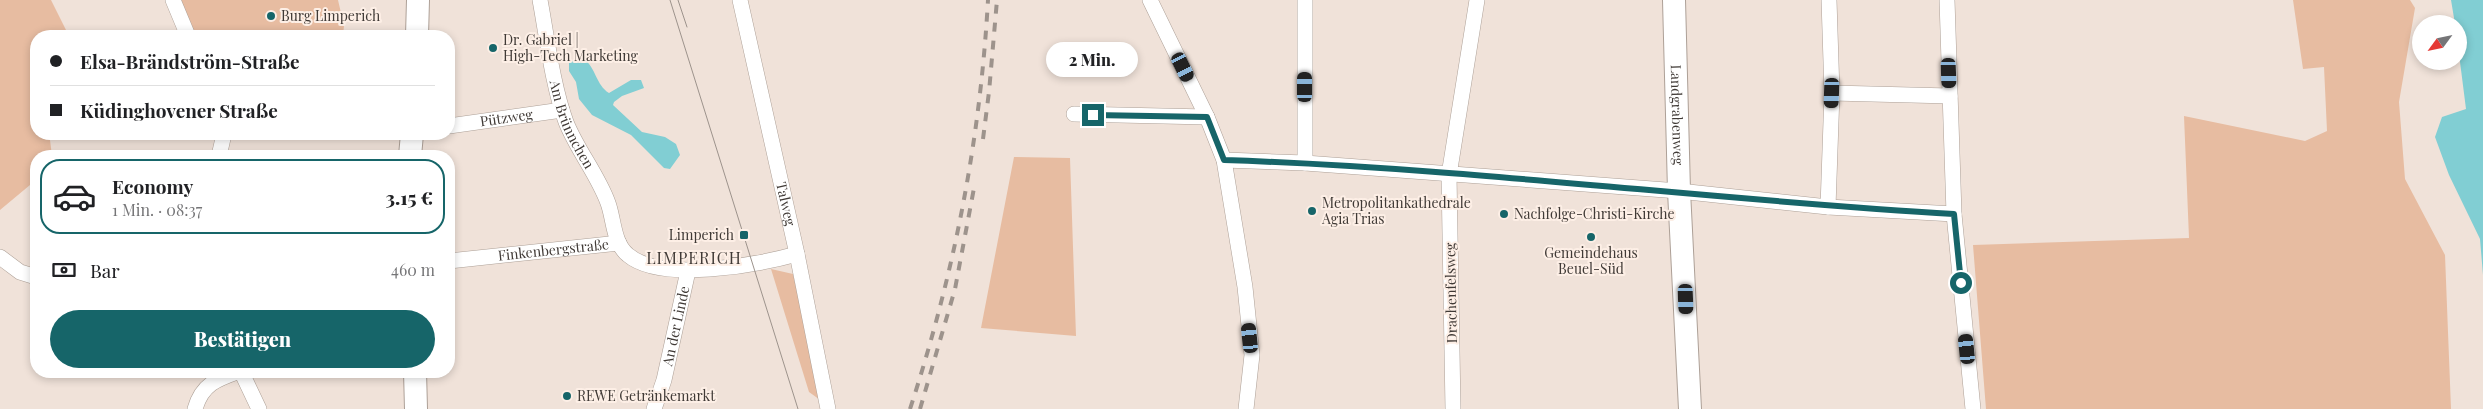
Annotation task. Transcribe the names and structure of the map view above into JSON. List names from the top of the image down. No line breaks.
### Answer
{"streets":{"street":["Landgrabenweg","Pützweg","Am Brünnchen","Talweg","Finkenbergstraße","Drachenfelsweg","An der Linde"]},"crossings":[["Pützweg","Am Brünnchen"],["Am Brünnchen","Finkenbergstraße"],["Talweg","Finkenbergstraße"],["Finkenbergstraße","An der Linde"]],"districts":["LIMPERICH"],"places":{"other":["Burg Limperich","Dr. Gabriel | High-Tech Marketing","Metropolitankathedrale Agia Trias","Nachfolge-Christi-Kirche","Gemeindehaus Beuel-Süd","REWE Getränkemarkt"],"transit":["Limperich"]},"north":"bottom left","page":{"banner":["Elsa-Brändström-Straße","Küdinghovener Straße"],"bubble":"2 Min.","list":[{"name":"Economy","note":"1 Min. · 08:37","value":"3.15 €"}],"pay":["Bar","460 m"],"buttons":"Bestätigen"}}
